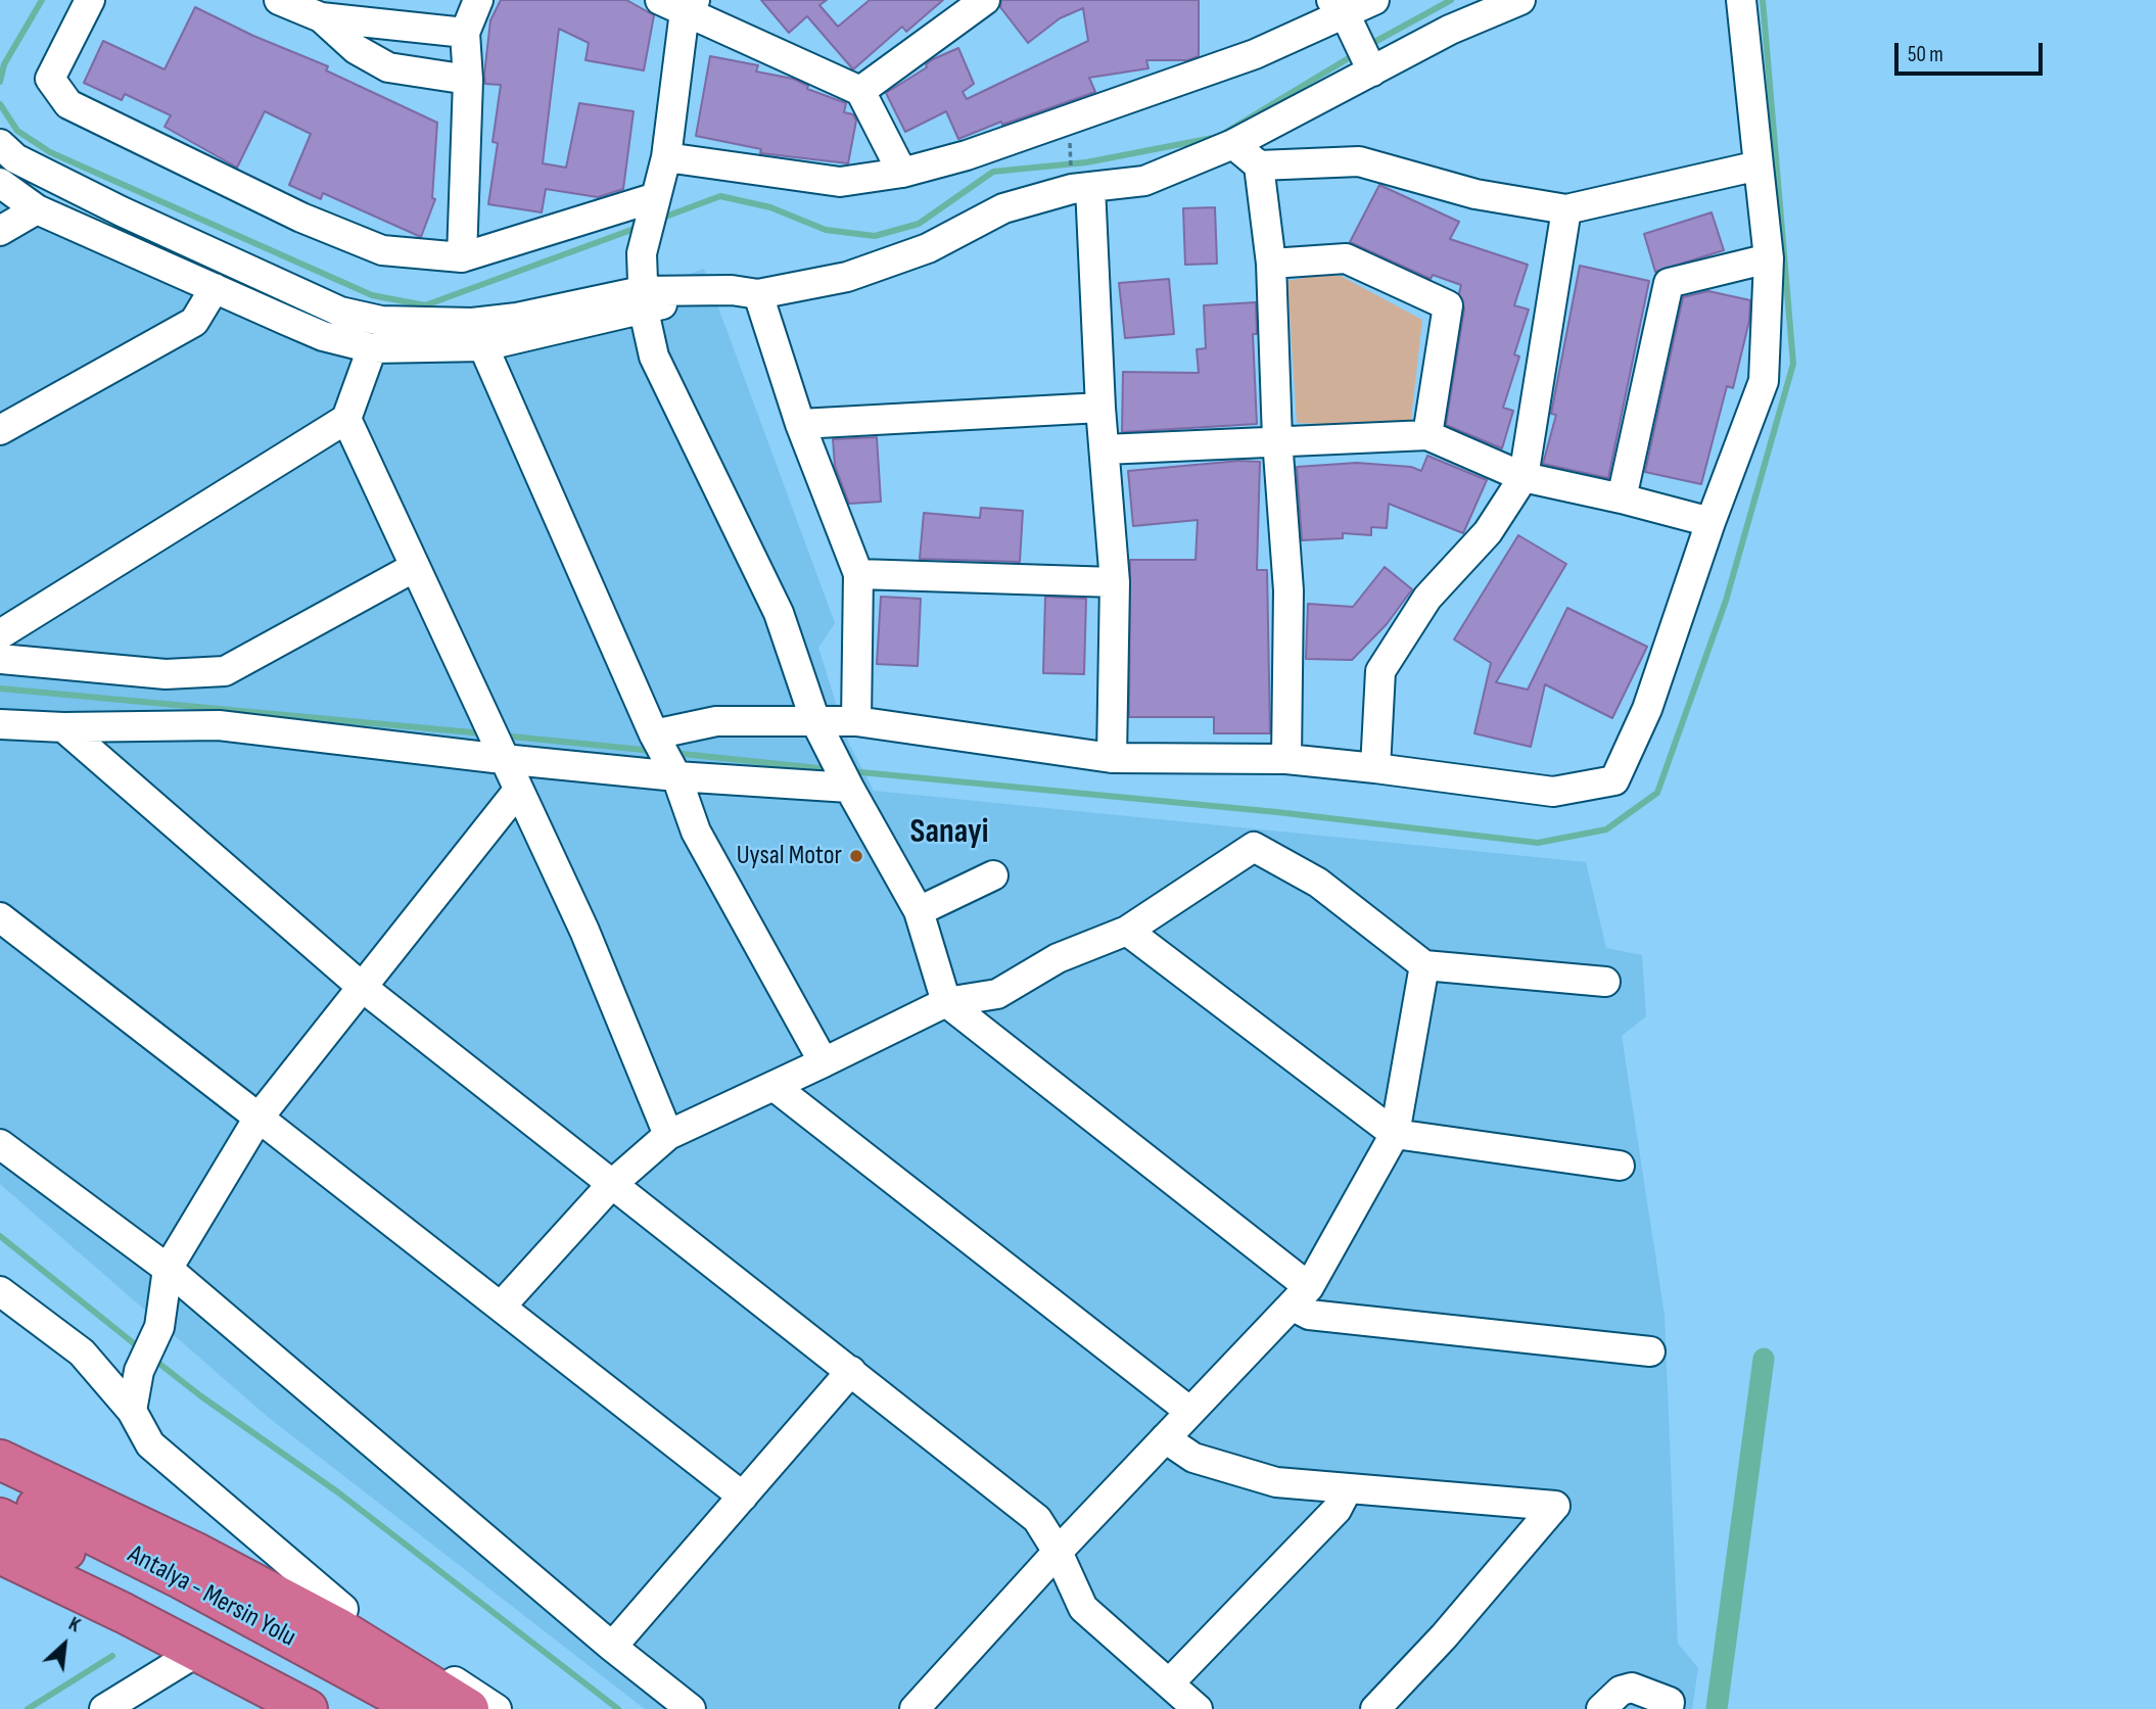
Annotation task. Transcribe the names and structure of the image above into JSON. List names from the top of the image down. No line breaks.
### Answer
{"streets":{"highway":["Antalya - Mersin Yolu"]},"districts":["Sanayi"],"places":["Uysal Motor"],"scale_bar":"50 m","north":"top right"}
